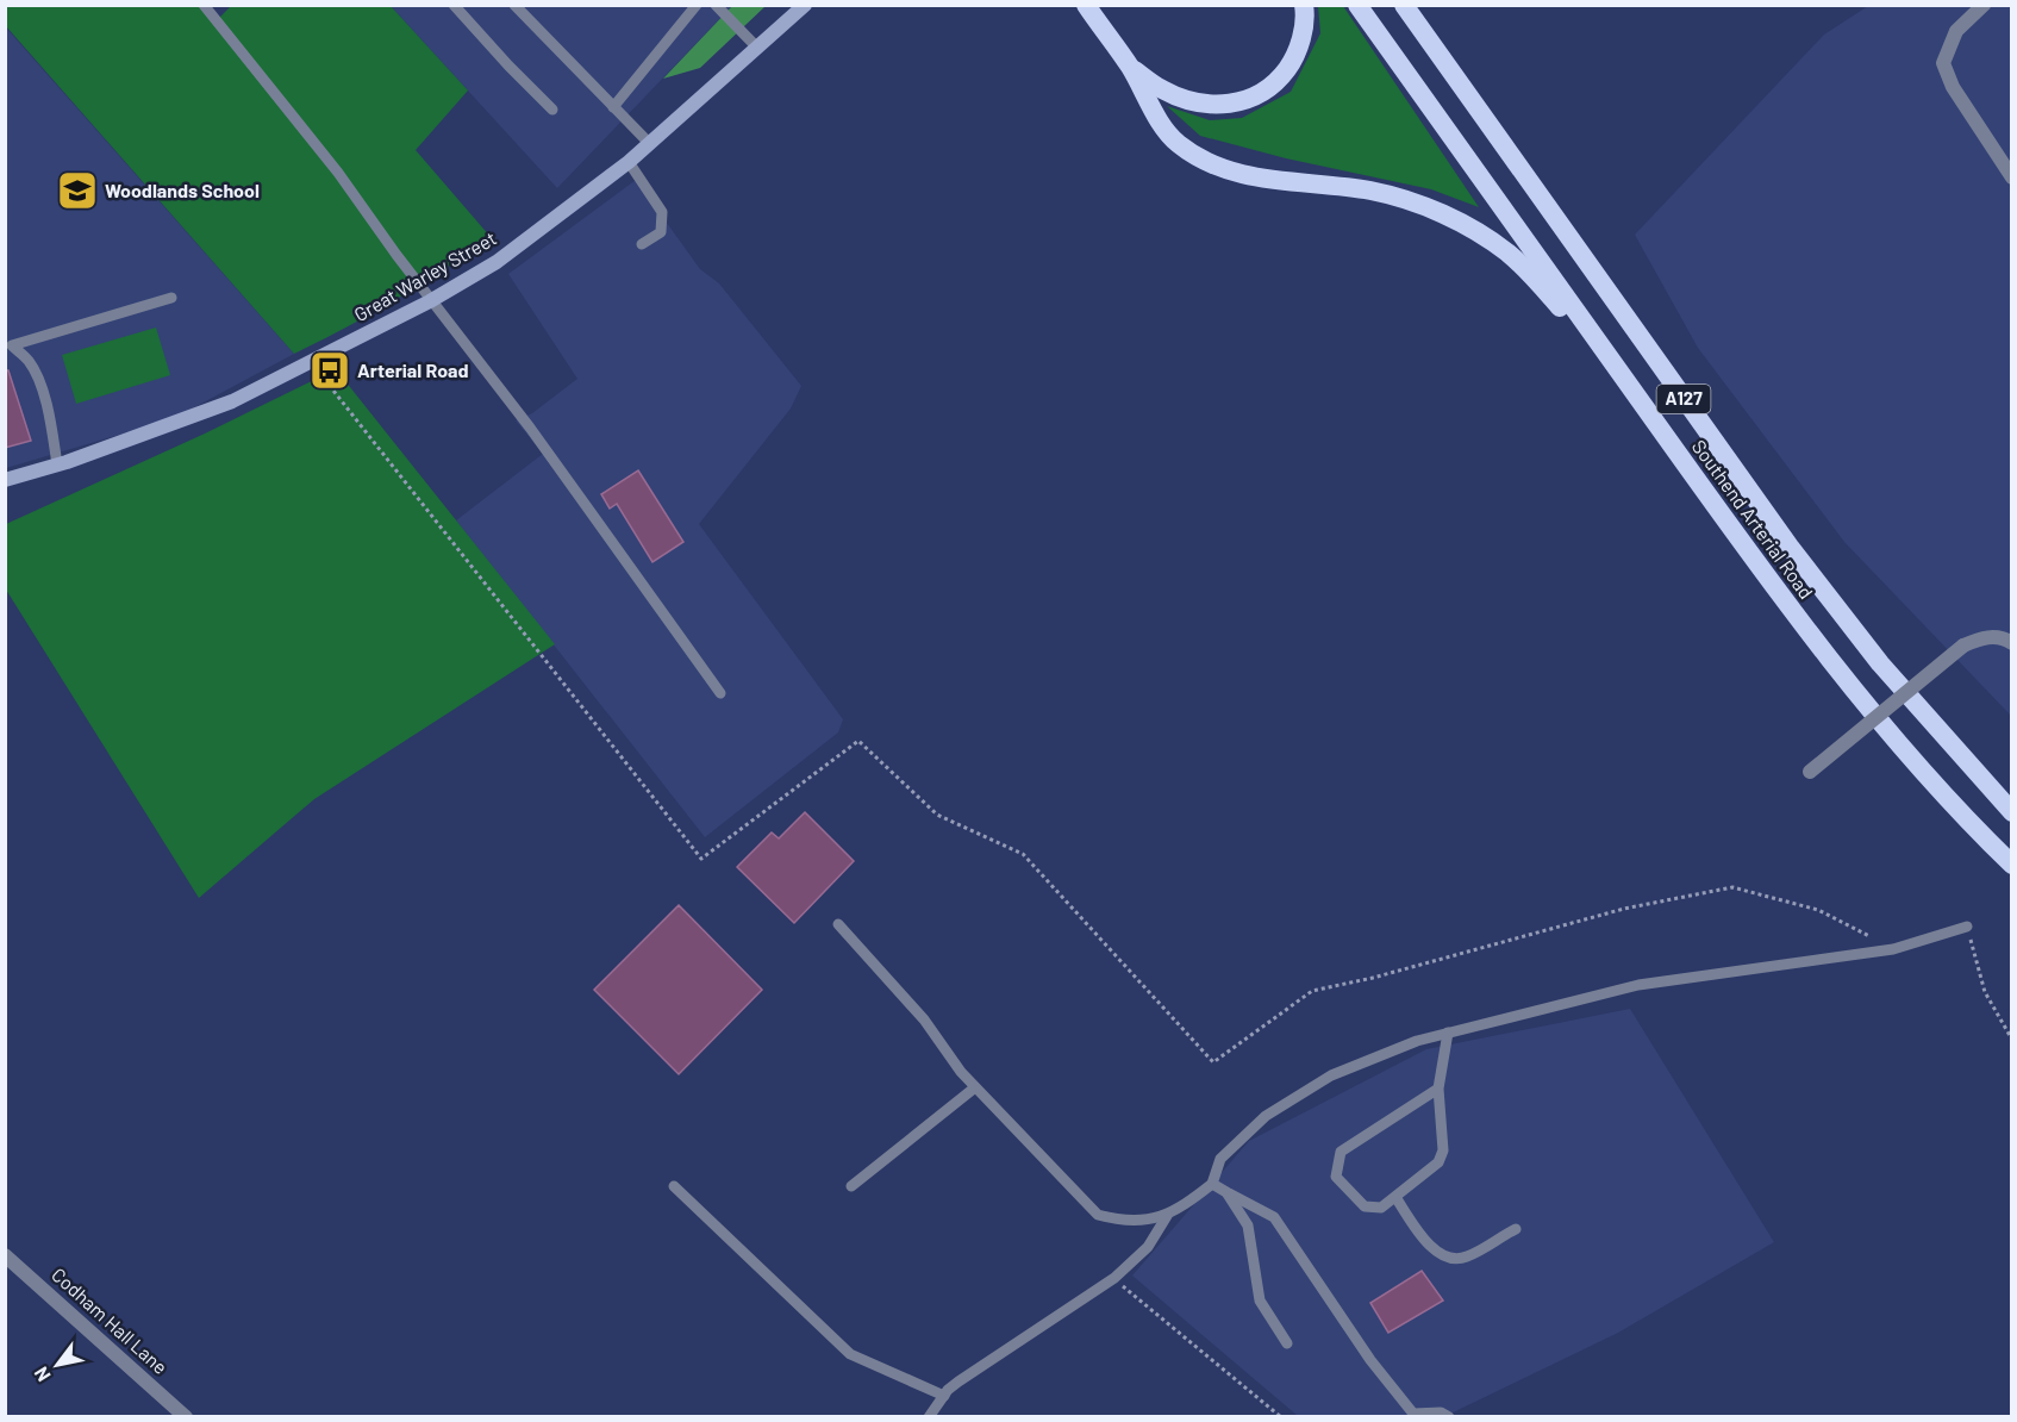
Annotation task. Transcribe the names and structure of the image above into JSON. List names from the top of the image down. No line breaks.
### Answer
{"streets":{"highway":["A127","Southend Arterial Road"],"main road":["Great Warley Street"],"street":["Codham Hall Lane"]},"places":{"school or university":["Woodlands School"],"bus stop":["Arterial Road"]},"north":"bottom left"}
